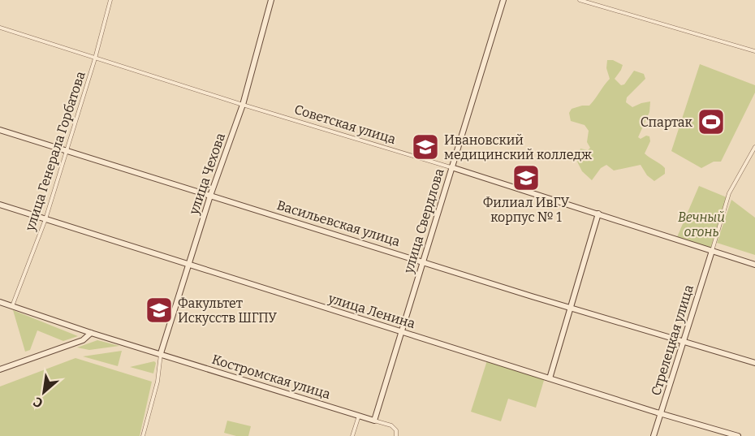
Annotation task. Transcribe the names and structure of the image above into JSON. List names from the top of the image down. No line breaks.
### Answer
{"streets":{"street":["Советская улица","улица Генерала Горбатова","улица Чехова","улица Свердлова","Васильевская улица","улица Ленина","Стрелецкая улица","Костромская улица"]},"crossings":[["Советская улица","улица Генерала Горбатова"],["Советская улица","улица Чехова"],["Советская улица","улица Свердлова"],["Советская улица","Стрелецкая улица"],["улица Генерала Горбатова","Васильевская улица"],["улица Генерала Горбатова","улица Ленина"],["улица Генерала Горбатова","Костромская улица"],["улица Чехова","Васильевская улица"],["улица Чехова","улица Ленина"],["улица Чехова","Костромская улица"],["улица Свердлова","Васильевская улица"],["улица Свердлова","улица Ленина"],["улица Свердлова","Костромская улица"],["Васильевская улица","Стрелецкая улица"],["улица Ленина","Стрелецкая улица"]],"parks":["Вечный огонь"],"places":{"sports":["Спартак"],"school or university":["Ивановский медицинский колледж","Филиал ИвГУ корпус № 1","Факультет Искусств ШГПУ"]},"north":"bottom left"}
